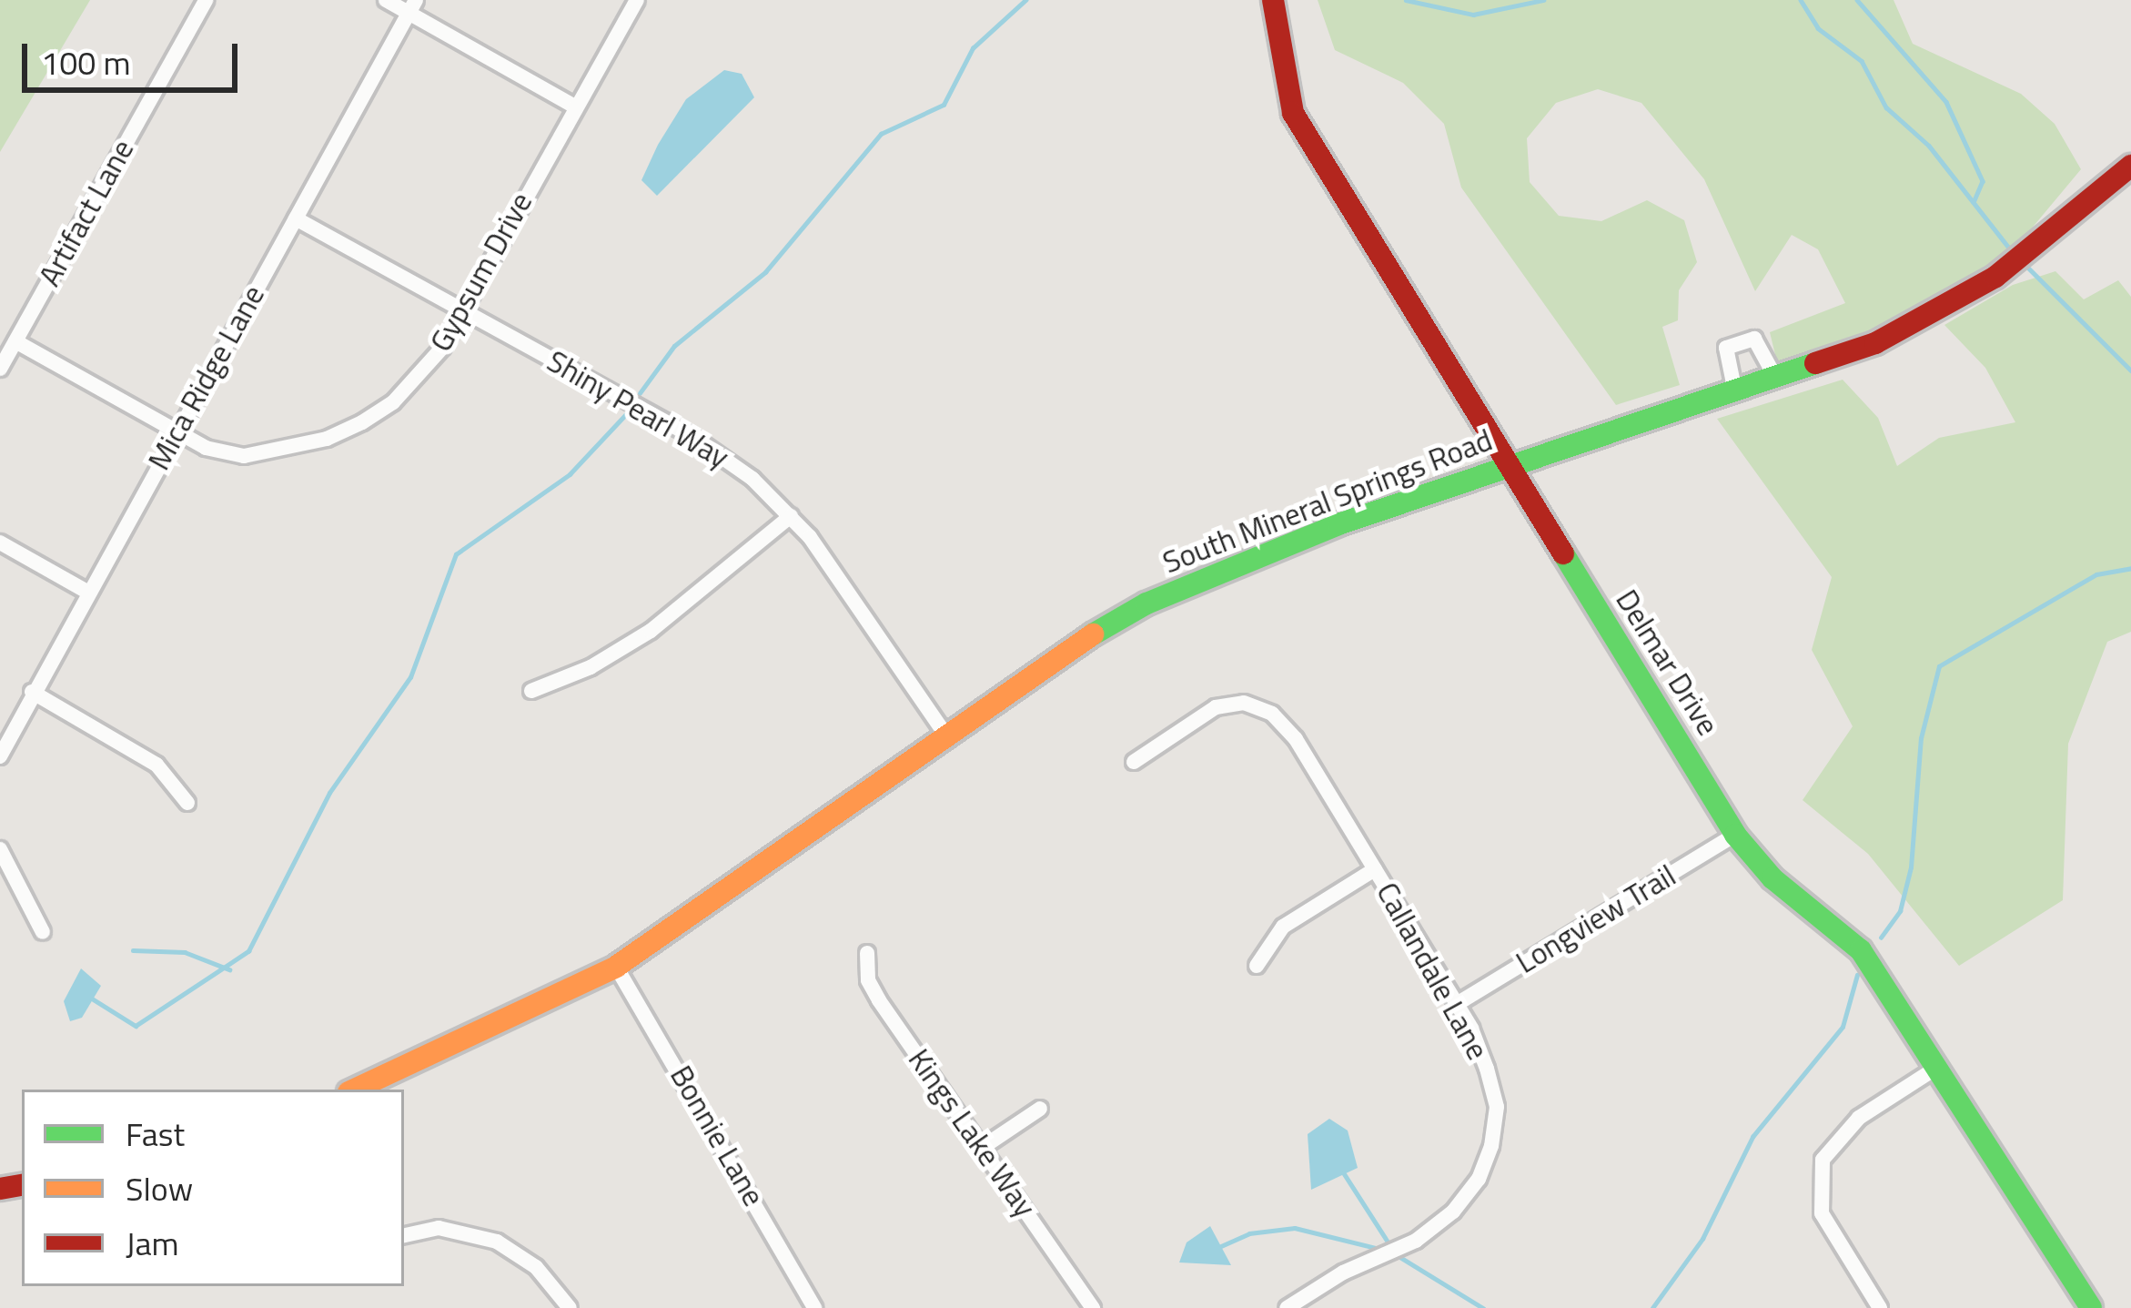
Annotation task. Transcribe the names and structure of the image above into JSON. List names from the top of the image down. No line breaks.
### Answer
{"streets":{"street":["Artifact Lane","Gypsum Drive","Mica Ridge Lane","Shiny Pearl Way","South Mineral Springs Road","Delmar Drive","Longview Trail","Callandale Lane","Kings Lake Way","Bonnie Lane"]},"crossings":[["Artifact Lane","Gypsum Drive"],["Gypsum Drive","Mica Ridge Lane"],["Gypsum Drive","Shiny Pearl Way"],["Mica Ridge Lane","Shiny Pearl Way"],["Shiny Pearl Way","South Mineral Springs Road"],["South Mineral Springs Road","Delmar Drive"],["South Mineral Springs Road","Bonnie Lane"],["Delmar Drive","Longview Trail"],["Longview Trail","Callandale Lane"]],"legend":["Fast","Slow","Jam"],"scale_bar":"100 m"}
